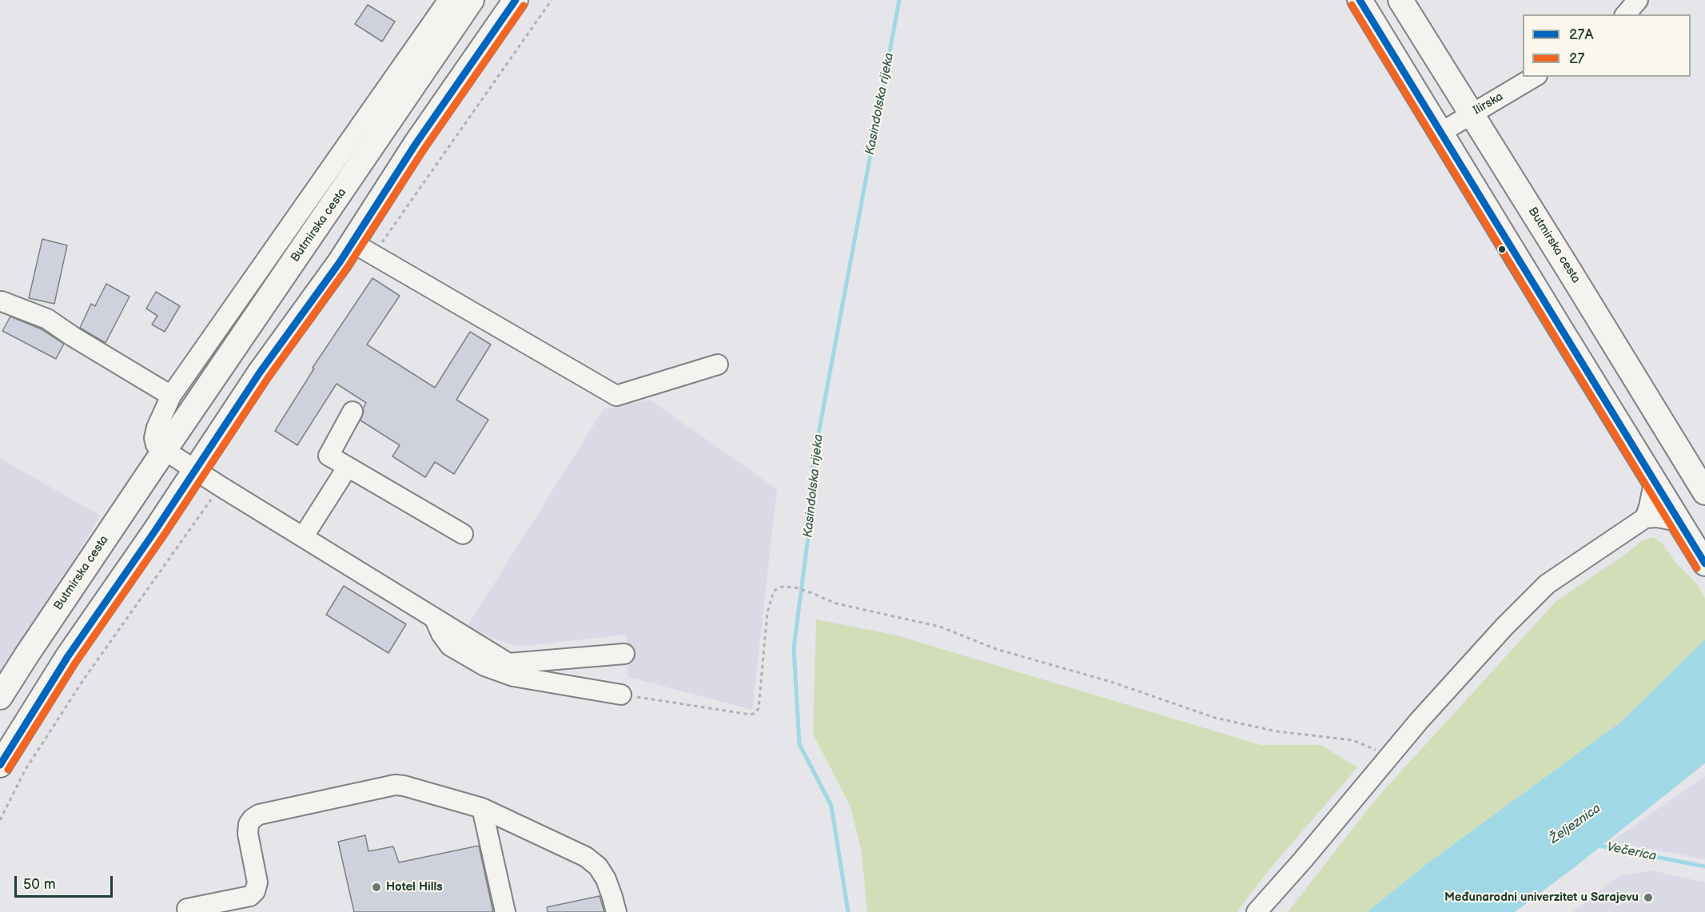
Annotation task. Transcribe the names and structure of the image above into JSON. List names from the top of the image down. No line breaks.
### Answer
{"streets":{"main road":["Butmirska cesta"],"street":["Ilirska"]},"crossings":[["Ilirska","Butmirska cesta"]],"water":["Kasindolska rijeka","Željeznica","Večerica"],"places":["Hotel Hills","Međunarodni univerzitet u Sarajevu"],"lines":["transit line 27A","transit line 27"],"legend":["27A","27"],"scale_bar":"50 m"}
